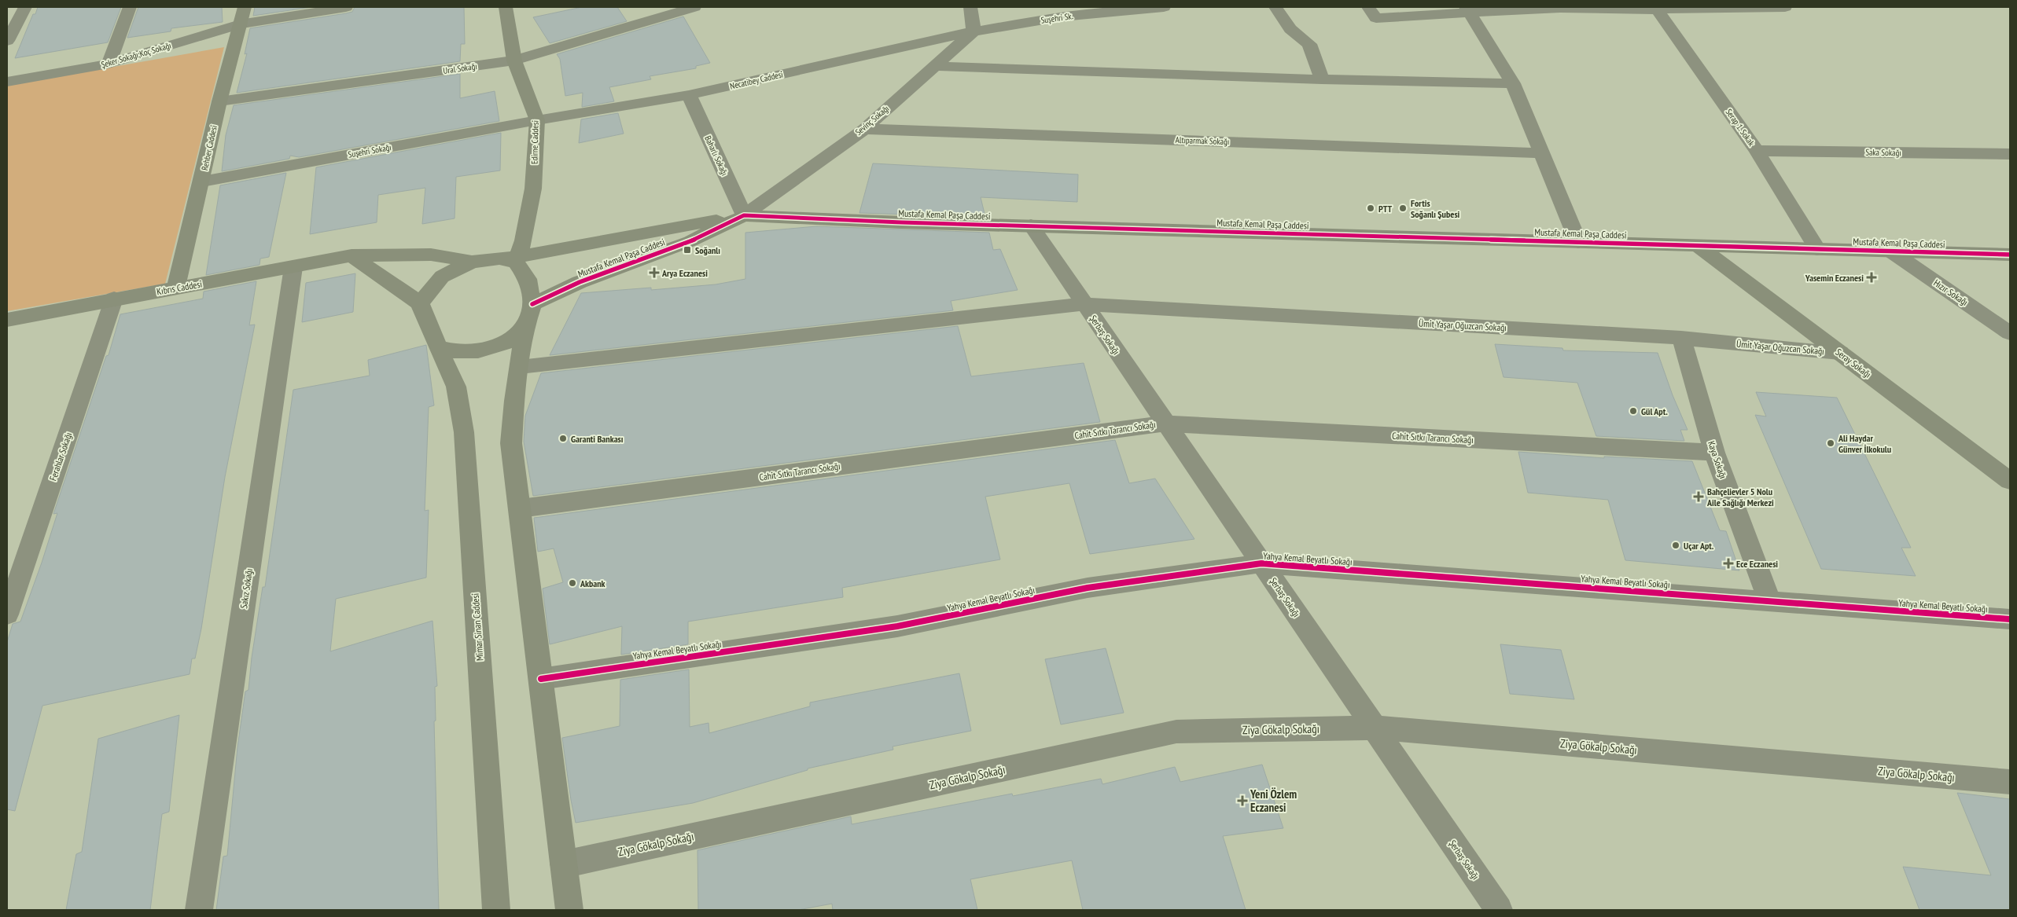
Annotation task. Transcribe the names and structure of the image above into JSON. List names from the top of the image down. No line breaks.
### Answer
{"streets":{"main road":["Edirne Caddesi","Rehber Caddesi","Mustafa Kemal Paşa Caddesi","Kıbrıs Caddesi","Seray Sokağı","Mimar Sinan Caddesi"],"street":["Suşehri Sk.","Şeker Sokağı;Koç Sokağı","Ural Sokağı","Necatibey Caddesi","Sevinç Sokağı","Serap 1. Sokak","Altıparmak Sokağı","Suşehri Sokağı","Saka Sokağı","Baharlı Sokağı","Hızır Sokağı","Ümit Yaşar Oğuzcan Sokağı","Şerbaş Sokağı","Cahit Sıtkı Tarancı Sokağı","Ferahlar Sokağı","Kaya Sokağı","Yahya Kemal Beyatlı Sokağı","Sakız Sokağı","Ziya Gökalp Sokağı"]},"crossings":[["Suşehri Sk.","Necatibey Caddesi"],["Suşehri Sk.","Sevinç Sokağı"],["Şeker Sokağı;Koç Sokağı","Rehber Caddesi"],["Ural Sokağı","Edirne Caddesi"],["Ural Sokağı","Rehber Caddesi"],["Necatibey Caddesi","Sevinç Sokağı"],["Necatibey Caddesi","Edirne Caddesi"],["Necatibey Caddesi","Suşehri Sokağı"],["Necatibey Caddesi","Baharlı Sokağı"],["Sevinç Sokağı","Altıparmak Sokağı"],["Sevinç Sokağı","Baharlı Sokağı"],["Sevinç Sokağı","Mustafa Kemal Paşa Caddesi"],["Serap 1. Sokak","Saka Sokağı"],["Serap 1. Sokak","Mustafa Kemal Paşa Caddesi"],["Edirne Caddesi","Suşehri Sokağı"],["Rehber Caddesi","Suşehri Sokağı"],["Rehber Caddesi","Kıbrıs Caddesi"],["Baharlı Sokağı","Mustafa Kemal Paşa Caddesi"],["Mustafa Kemal Paşa Caddesi","Kıbrıs Caddesi"],["Mustafa Kemal Paşa Caddesi","Hızır Sokağı"],["Mustafa Kemal Paşa Caddesi","Şerbaş Sokağı"],["Mustafa Kemal Paşa Caddesi","Seray Sokağı"],["Mustafa Kemal Paşa Caddesi","Mimar Sinan Caddesi"],["Kıbrıs Caddesi","Ferahlar Sokağı"],["Kıbrıs Caddesi","Sakız Sokağı"],["Kıbrıs Caddesi","Mimar Sinan Caddesi"],["Ümit Yaşar Oğuzcan Sokağı","Şerbaş Sokağı"],["Ümit Yaşar Oğuzcan Sokağı","Seray Sokağı"],["Ümit Yaşar Oğuzcan Sokağı","Kaya Sokağı"],["Şerbaş Sokağı","Cahit Sıtkı Tarancı Sokağı"],["Şerbaş Sokağı","Yahya Kemal Beyatlı Sokağı"],["Şerbaş Sokağı","Ziya Gökalp Sokağı"],["Cahit Sıtkı Tarancı Sokağı","Kaya Sokağı"],["Kaya Sokağı","Yahya Kemal Beyatlı Sokağı"]],"places":{"other":["PTT","Fortis Soğanlı Şubesi","Gül Apt.","Garanti Bankası","Ali Haydar Günver İlkokulu","Uçar Apt.","Akbank"],"transit":["Soğanlı"],"health":["Arya Eczanesi","Yasemin Eczanesi","Bahçelievler 5 Nolu Aile Sağlığı Merkezi","Ece Eczanesi","Yeni Özlem Eczanesi"]}}
